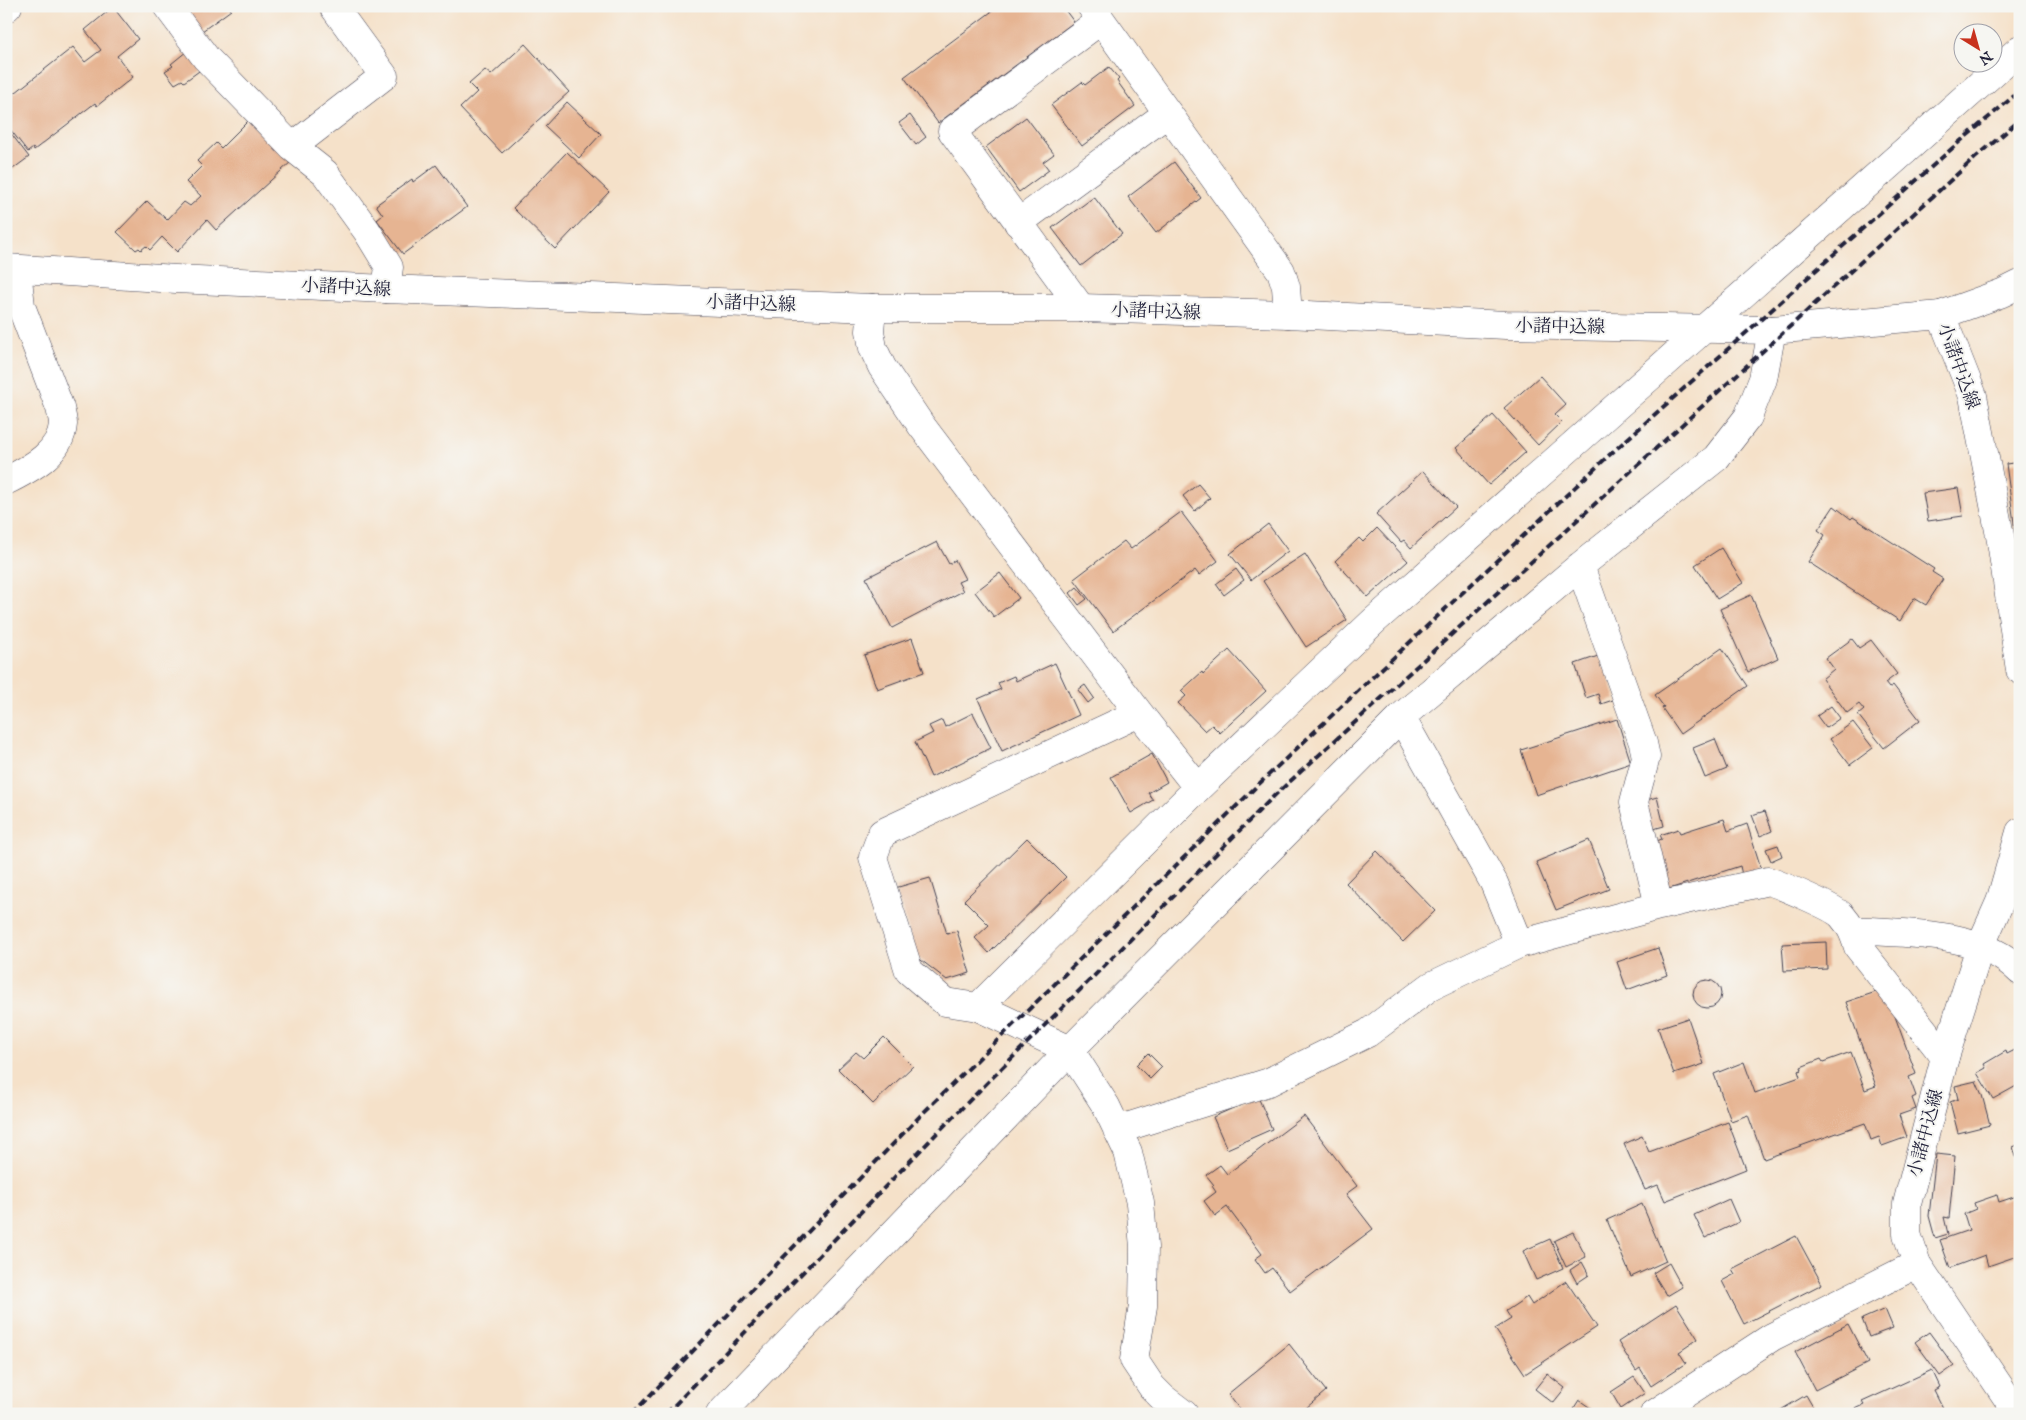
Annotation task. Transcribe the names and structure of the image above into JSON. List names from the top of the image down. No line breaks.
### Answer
{"streets":{"street":["小諸中込線"]},"north":"bottom right"}
